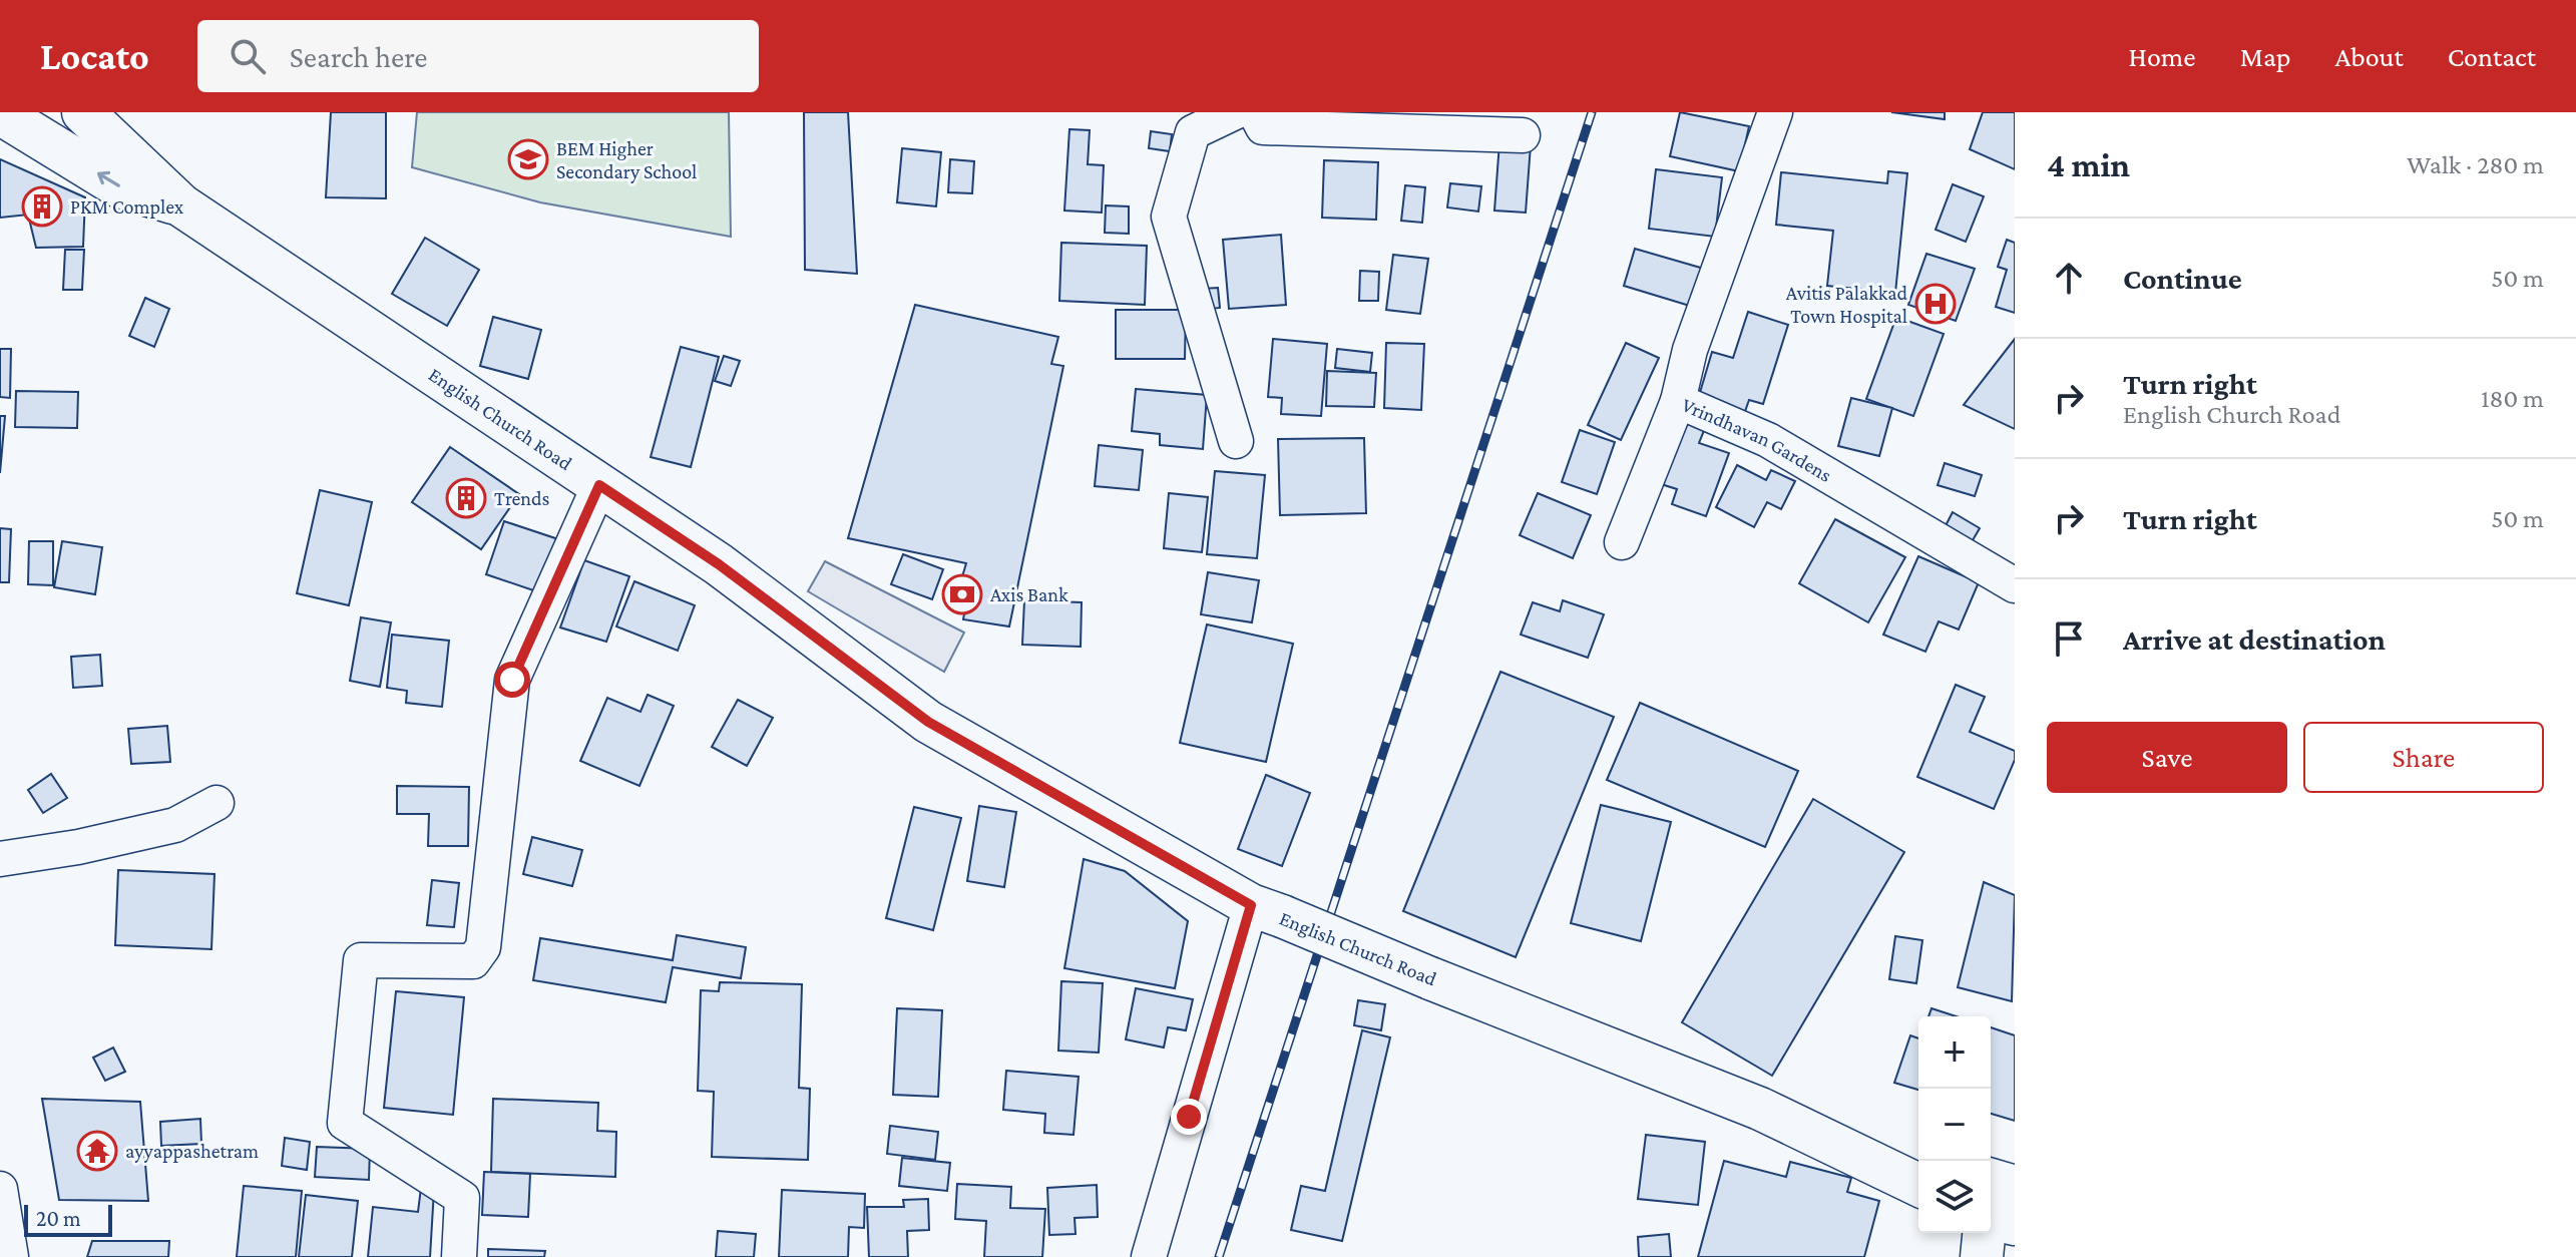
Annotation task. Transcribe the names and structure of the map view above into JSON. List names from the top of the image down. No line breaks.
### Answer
{"streets":{"main road":["English Church Road"],"street":["Vrindhavan Gardens"]},"places":{"school or university":["BEM Higher Secondary School"],"building":["PKM Complex","Trends"],"hospital":["Avitis Palakkad Town Hospital"],"bank":["Axis Bank"],"temple":["ayyappashetram"]},"scale_bar":"20 m","page":{"header":"Locato","search":"Search here","nav":["Home","Map","About","Contact"],"heading":["4 min","Walk · 280 m"],"list":[["Continue","50 m"],["Turn right","English Church Road","180 m"],["Turn right","50 m"],"Arrive at destination"],"buttons":["Save","Share"],"map_buttons":["+","−"],"scale":"20 m"}}
